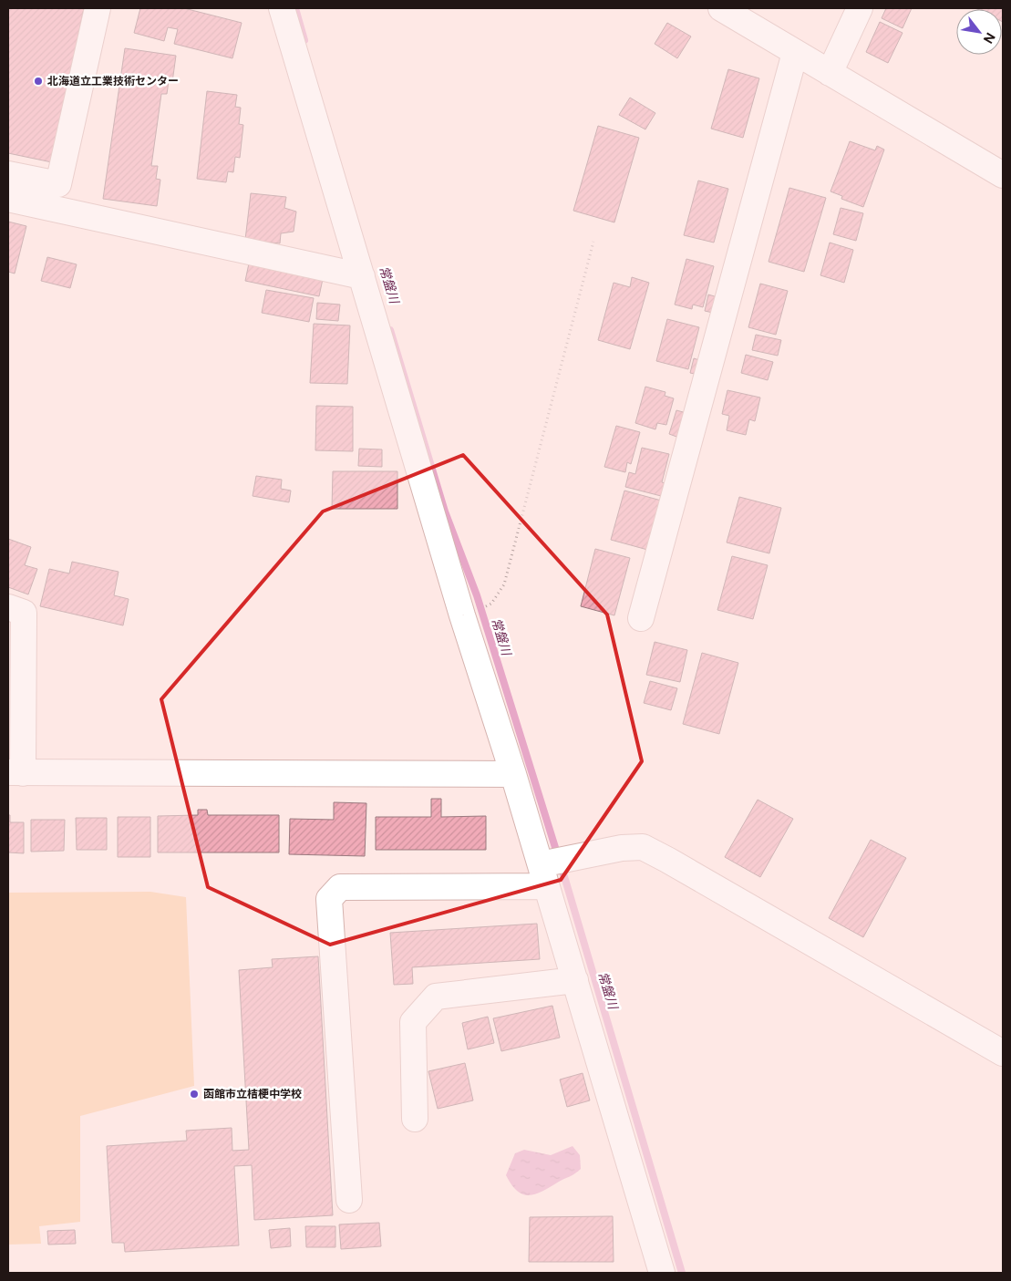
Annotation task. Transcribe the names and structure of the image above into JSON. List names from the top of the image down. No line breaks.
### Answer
{"water":["常盤川"],"places":["北海道立工業技術センター","函館市立桔梗中学校"],"north":"bottom right"}
